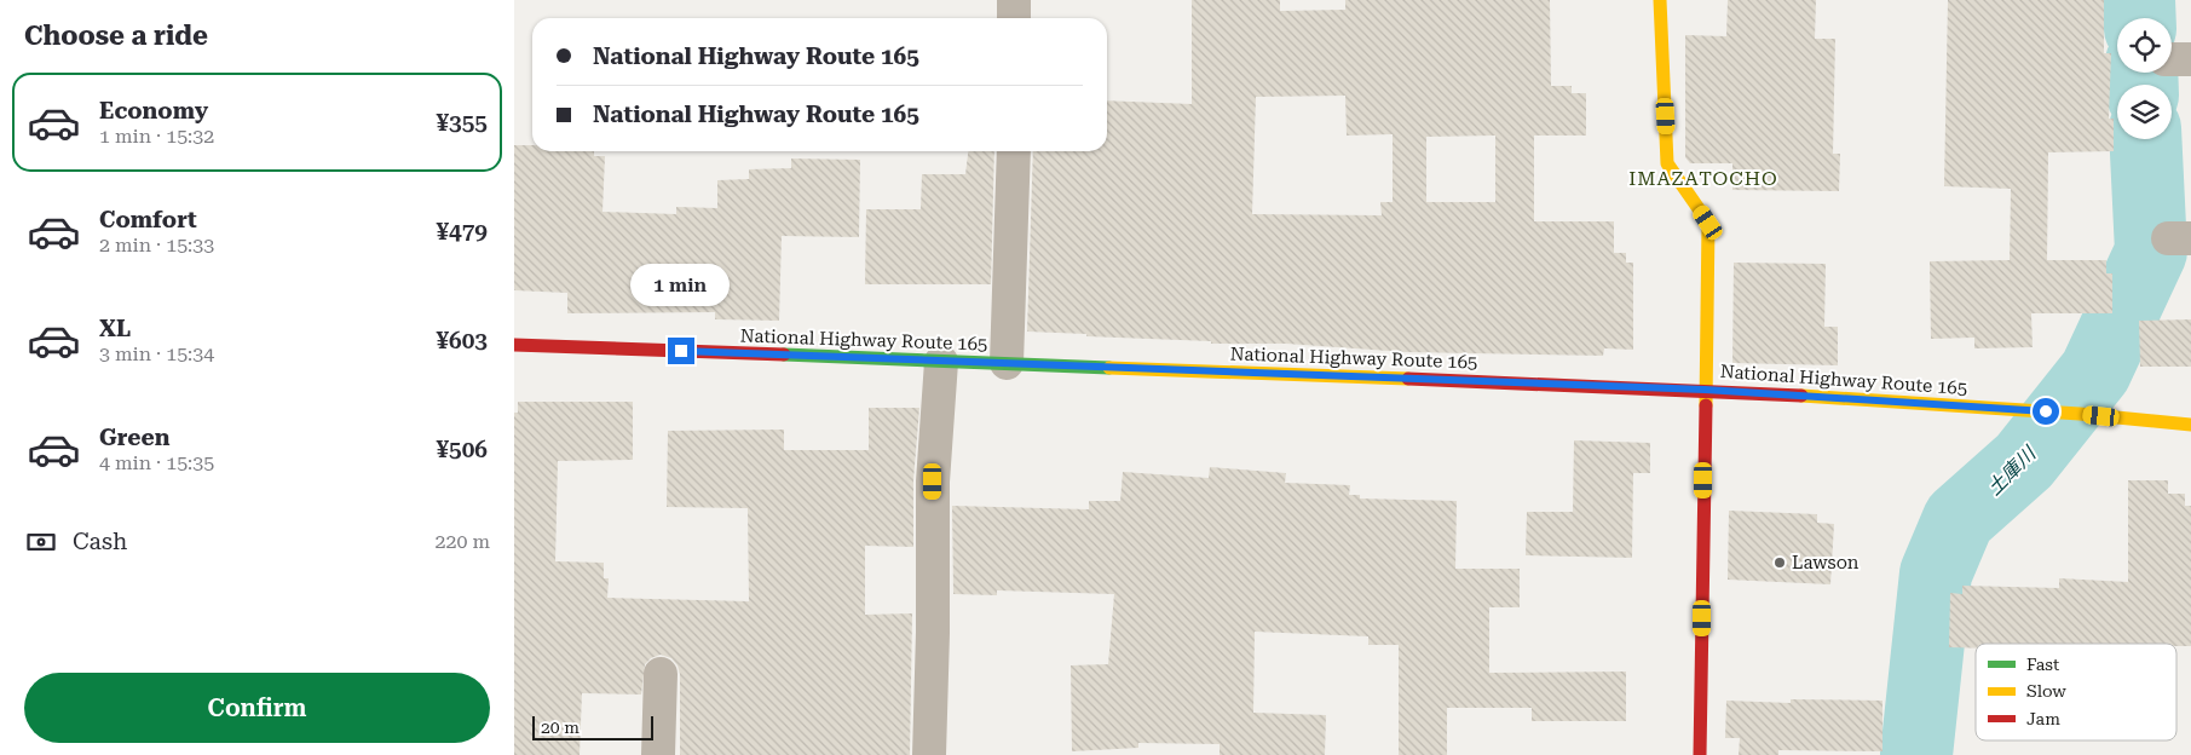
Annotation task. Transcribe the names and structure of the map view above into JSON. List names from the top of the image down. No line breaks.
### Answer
{"streets":{"main road":["National Highway Route 165"]},"districts":["IMAZATOCHO"],"water":["土庫川"],"places":["Lawson"],"legend":["Fast","Slow","Jam"],"scale_bar":"20 m","page":{"heading":"Choose a ride","banner":["National Highway Route 165","National Highway Route 165"],"list":[{"name":"Economy","note":"1 min · 15:32","value":"¥355"},{"name":"Comfort","note":"2 min · 15:33","value":"¥479"},{"name":"XL","note":"3 min · 15:34","value":"¥603"},{"name":"Green","note":"4 min · 15:35","value":"¥506"}],"bubble":"1 min","pay":["Cash","220 m"],"buttons":"Confirm","scale":"20 m"}}
